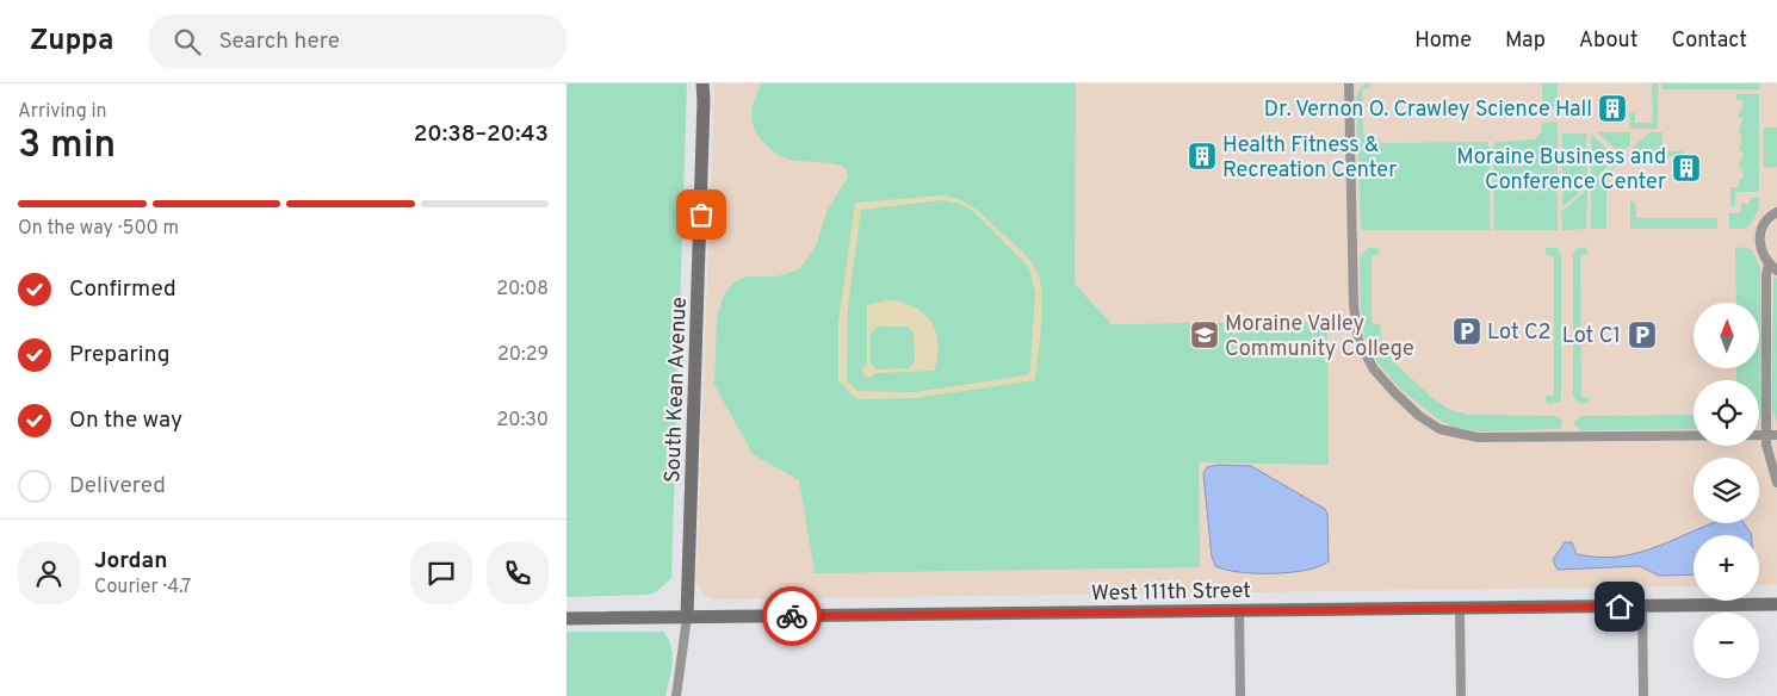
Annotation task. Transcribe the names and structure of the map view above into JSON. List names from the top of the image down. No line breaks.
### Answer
{"streets":{"main road":["South Kean Avenue","West 111th Street"]},"crossings":[["South Kean Avenue","West 111th Street"]],"places":{"building":["Dr. Vernon O. Crawley Science Hall","Health Fitness & Recreation Center","Moraine Business and Conference Center"],"parking":["Lot C2","Lot C1"],"school or university":["Moraine Valley Community College"]},"north":"top","page":{"header":"Zuppa","search":"Search here","nav":["Home","Map","About","Contact"],"heading":["3 min","Arriving in","20:38–20:43"],"panel":["Jordan","Courier · 4.7"],"bar":"On the way · 500 m","list":[["Confirmed","20:08"],["Preparing","20:29"],["On the way","20:30"],"Delivered"],"map_buttons":["+","−"]}}
